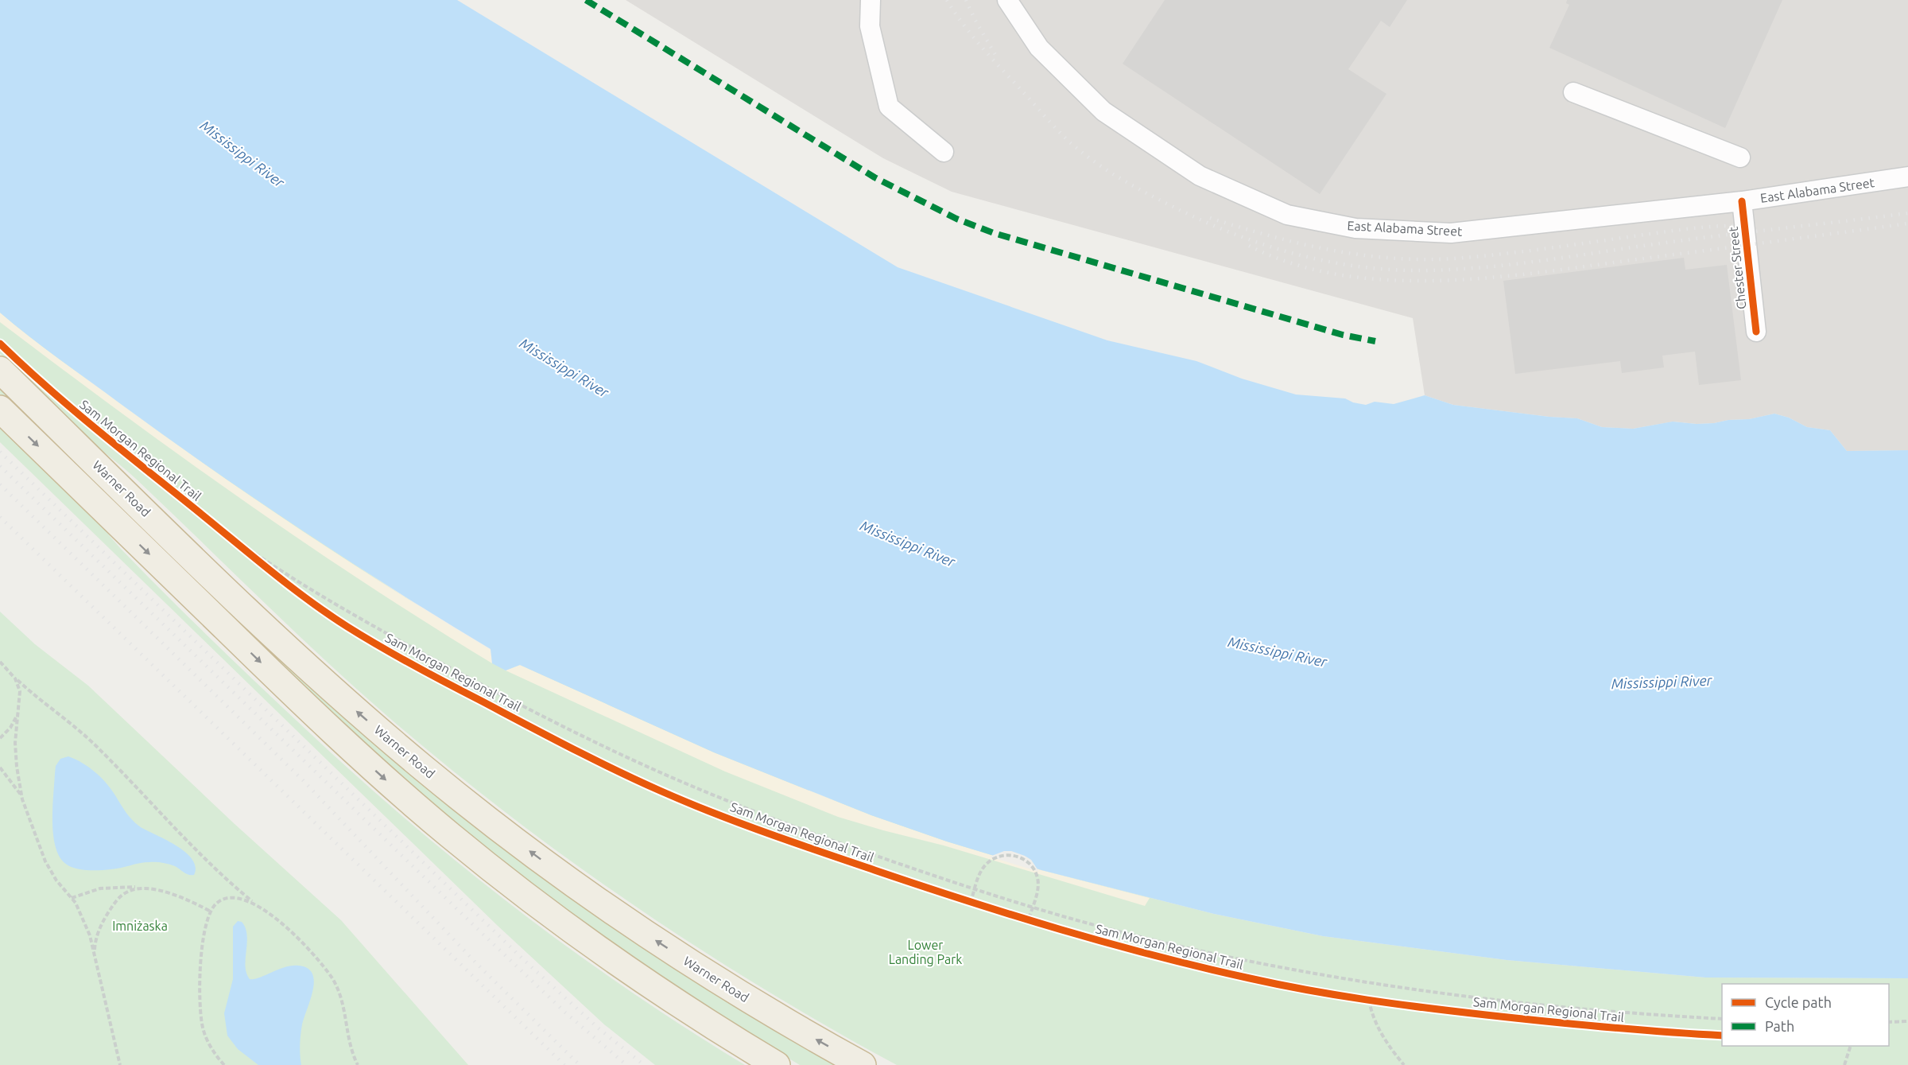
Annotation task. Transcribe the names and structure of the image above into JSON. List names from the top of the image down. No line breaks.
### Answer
{"streets":{"highway":["Warner Road"],"street":["East Alabama Street","Chester Street"],"cycle path":["Sam Morgan Regional Trail"]},"crossings":[["East Alabama Street","Chester Street"]],"water":["Mississippi River"],"parks":["Imniżaska","Lower Landing Park"],"legend":["Cycle path","Path"]}
